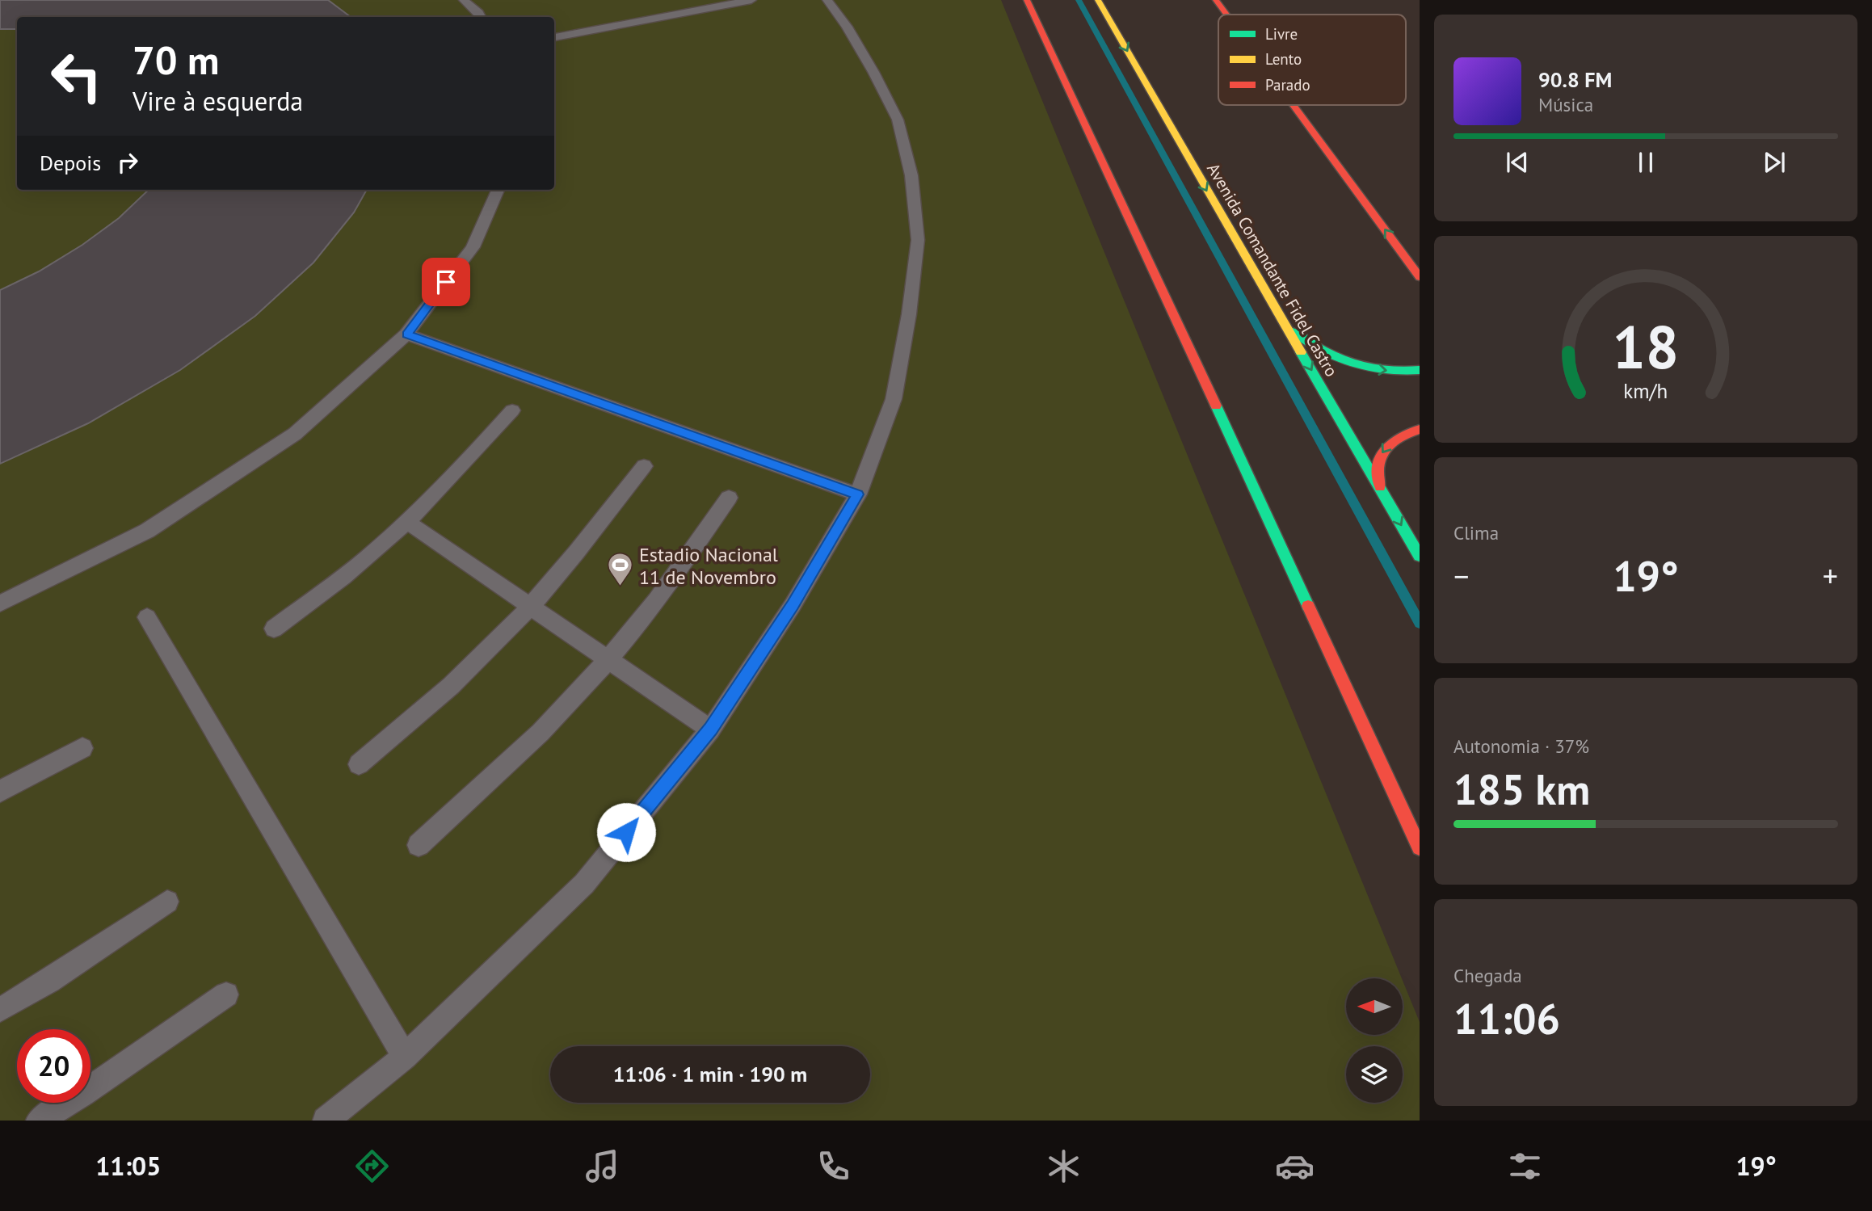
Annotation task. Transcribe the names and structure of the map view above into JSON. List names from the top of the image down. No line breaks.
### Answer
{"streets":{"main road":["Avenida Comandante Fidel Castro"]},"places":{"sports":["Estadio Nacional 11 de Novembro"]},"legend":["Livre","Lento","Parado"],"north":"left","page":{"turn":["70 m","Vire à esquerda"],"song":["90.8 FM","Música"],"then":"Depois","tile":["Clima",["Autonomia · 37%","185 km"],["Chegada","11:06"]],"heat":["−","19°","+"],"limit":"20","trip":"11:06 · 1 min · 190 m","tabs":["11:05","19°"],"gauge":["18","km/h"]}}
